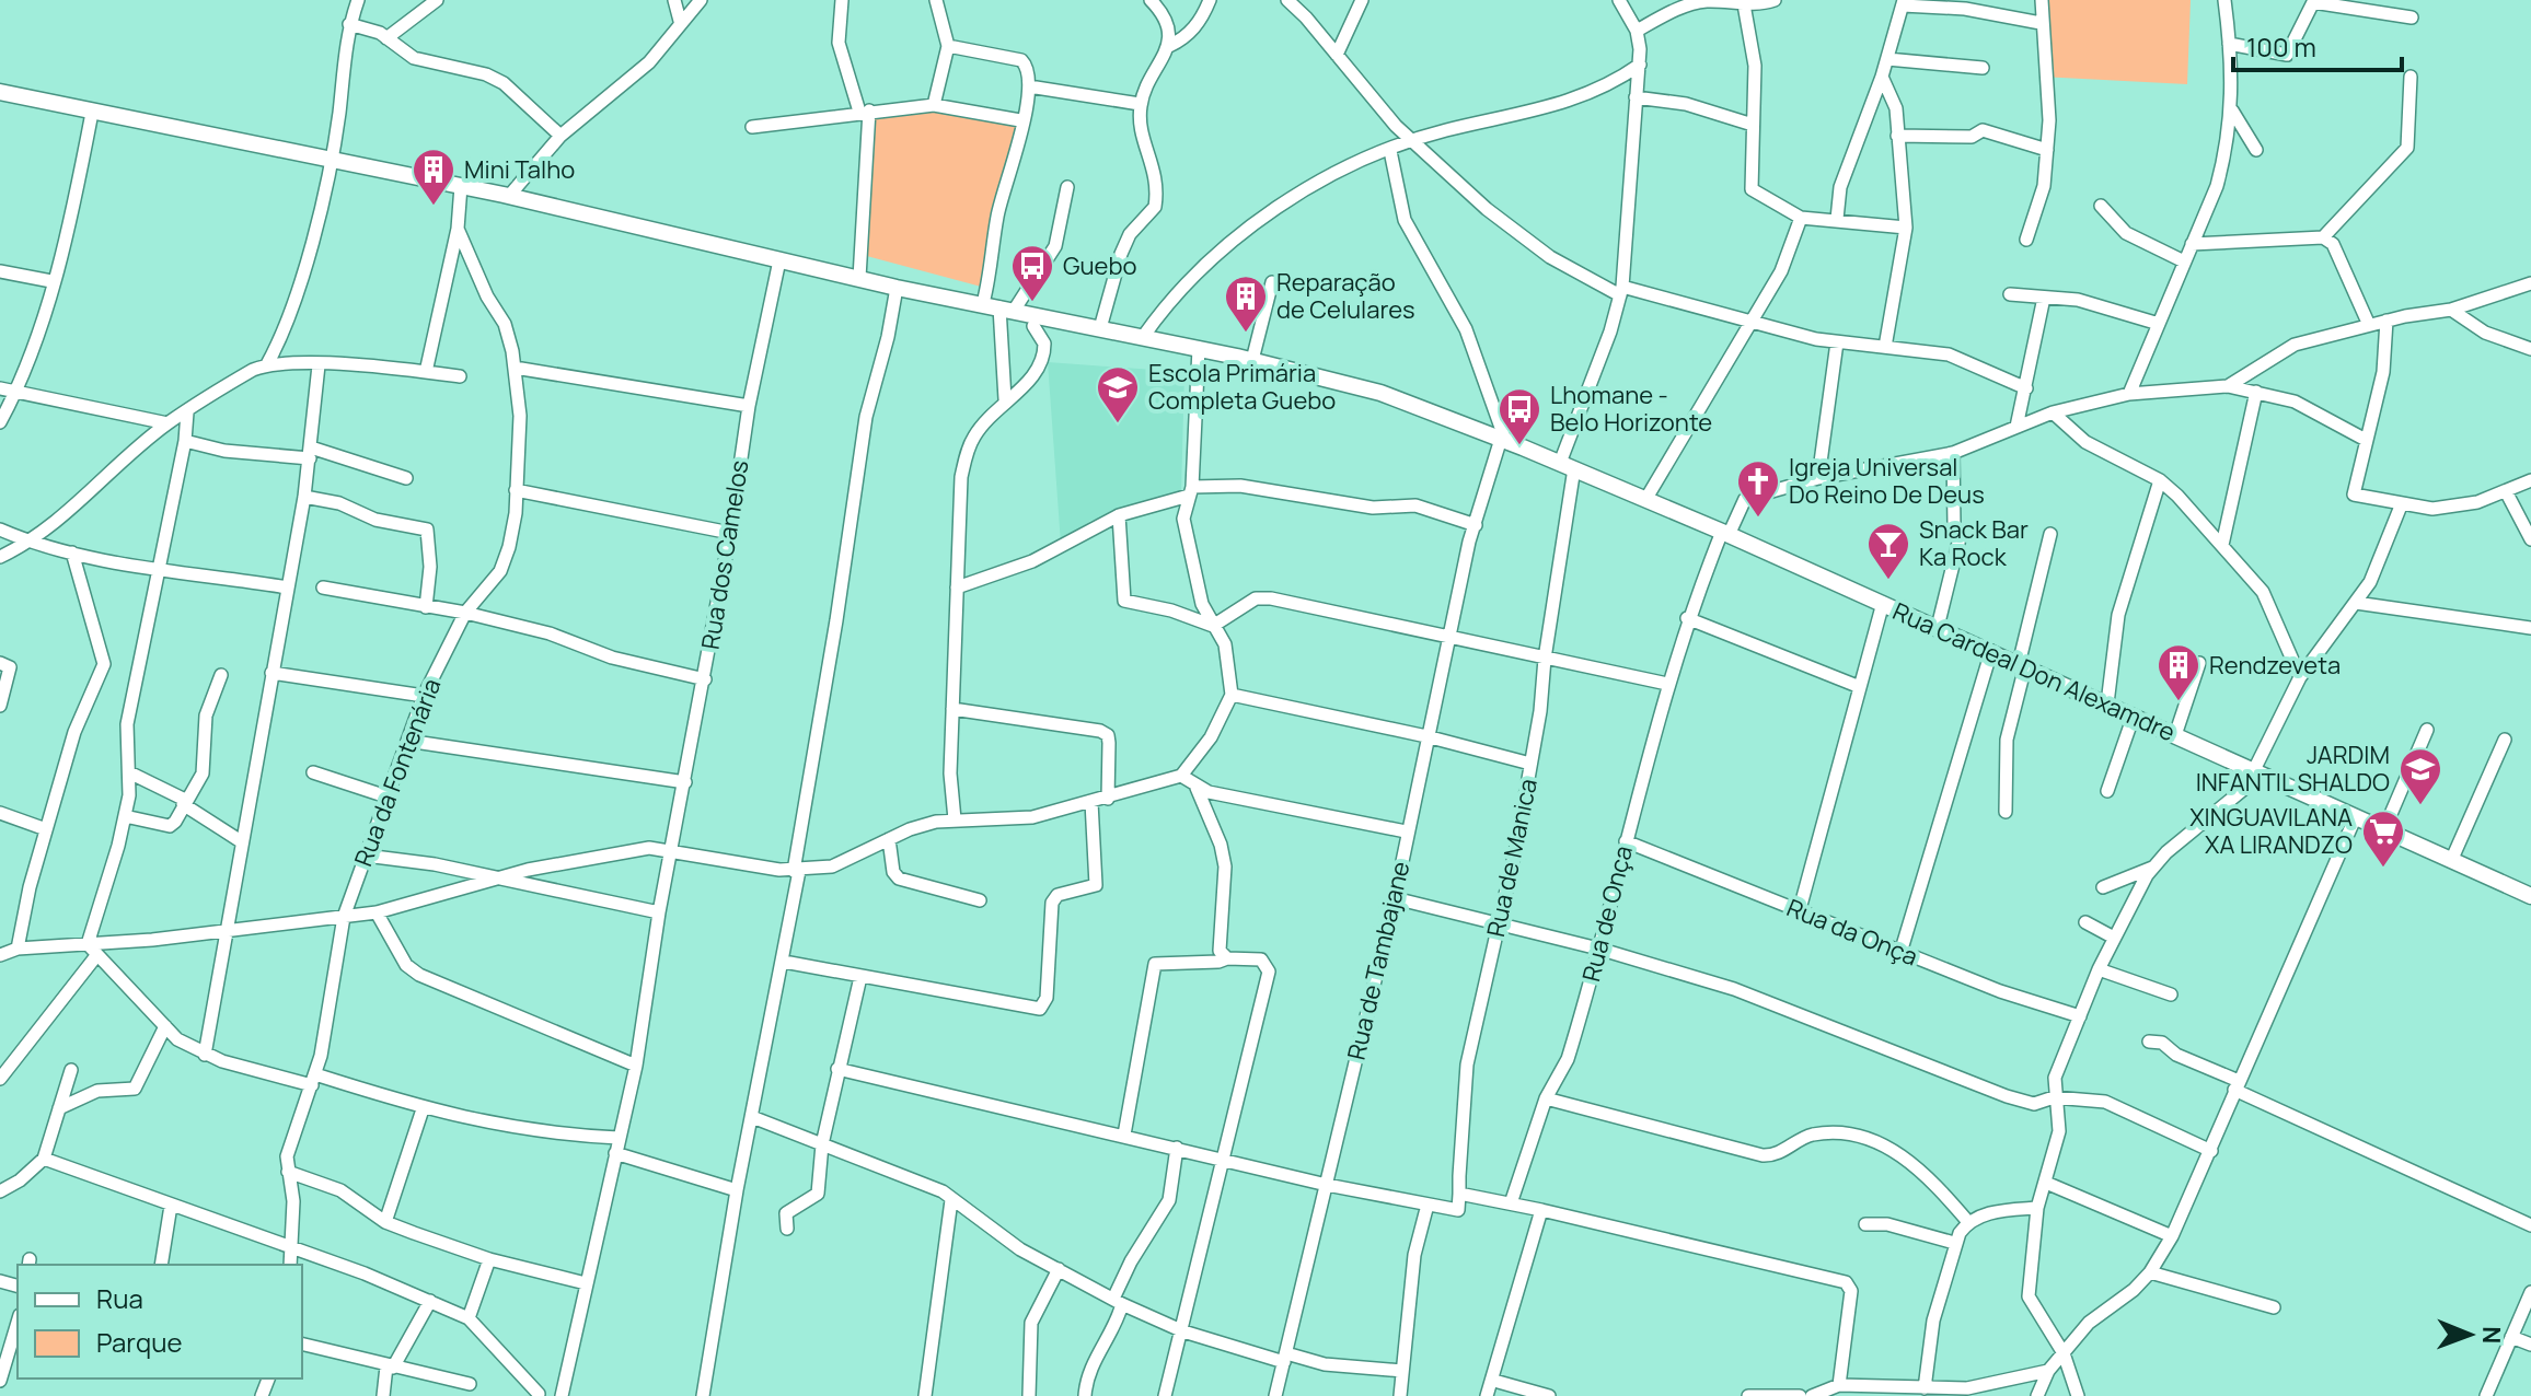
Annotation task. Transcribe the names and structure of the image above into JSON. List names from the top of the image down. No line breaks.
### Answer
{"streets":{"street":["Rua dos Camelos","Rua Cardeal Don Alexamdre","Rua da Fontenária","Rua de Manica","Rua de Onça","Rua da Onça","Rua de Tambajane"]},"crossings":[["Rua Cardeal Don Alexamdre","Rua de Manica"],["Rua Cardeal Don Alexamdre","Rua de Onça"],["Rua Cardeal Don Alexamdre","Rua de Tambajane"],["Rua de Onça","Rua da Onça"]],"places":{"building":["Mini Talho","Reparação de Celulares","Rendzeveta"],"bus stop":["Guebo","Lhomane - Belo Horizonte"],"school or university":["Escola Primária Completa Guebo","JARDIM INFANTIL SHALDO"],"church":["Igreja Universal Do Reino De Deus"],"bar":["Snack Bar Ka Rock"],"supermarket":["XINGUAVILANA XA LIRANDZO"]},"legend":["Rua","Parque"],"scale_bar":"100 m","north":"right"}
